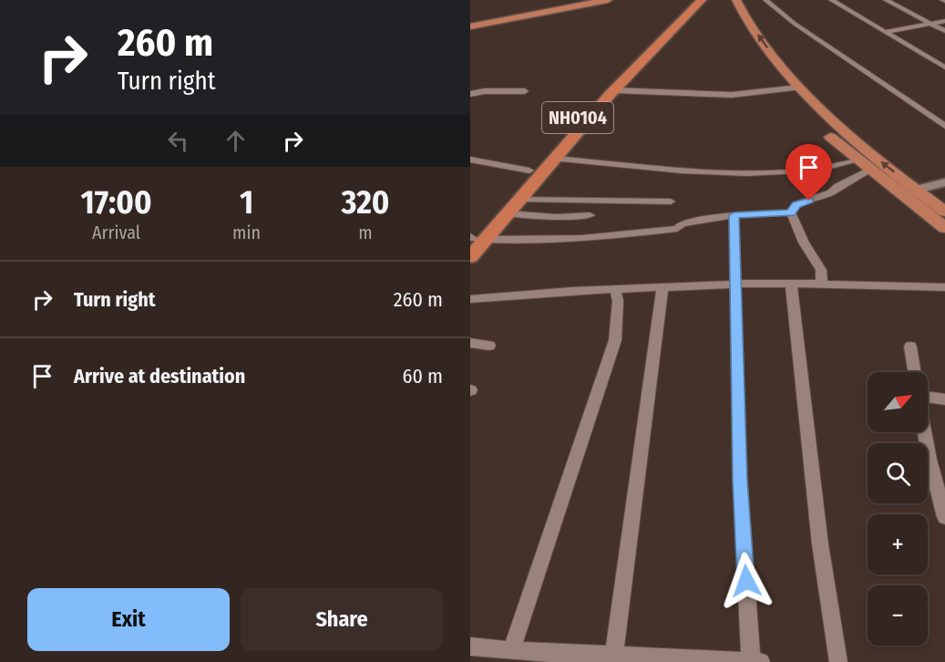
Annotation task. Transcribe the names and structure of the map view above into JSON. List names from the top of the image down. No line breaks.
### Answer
{"streets":{"highway":["NH0104"]},"north":"top right","page":{"turn":["260 m","Turn right"],"eta":["17:00","Arrival","1","min","320","m"],"list":[{"name":"Turn right","value":"260 m"},{"name":"Arrive at destination","value":"60 m"}],"map_buttons":["+","−"],"buttons":["Exit","Share"]}}
